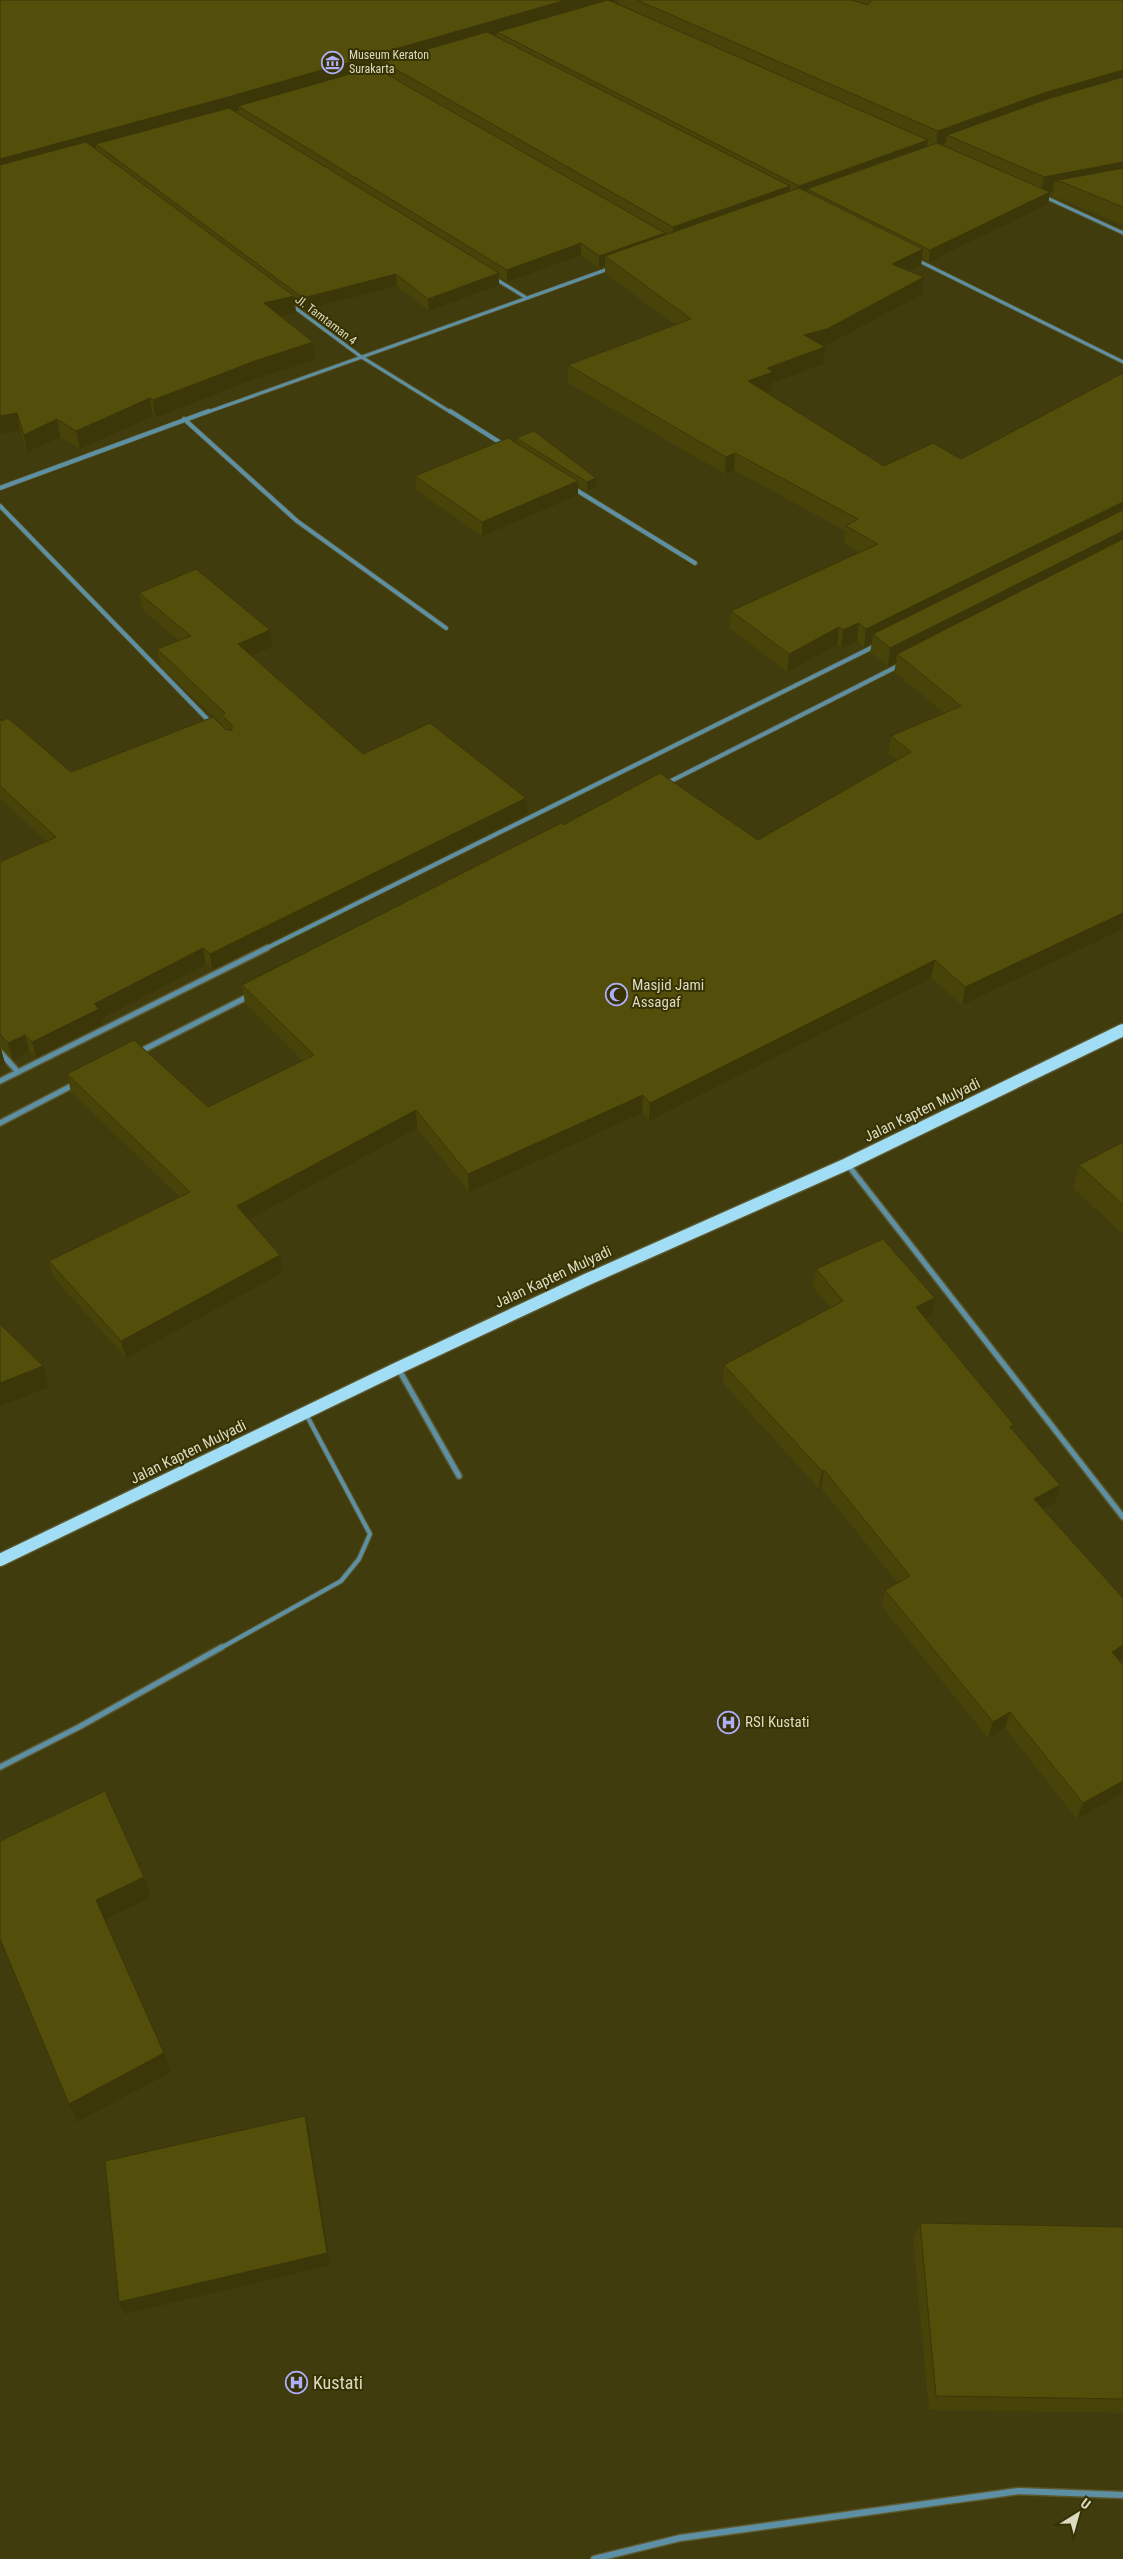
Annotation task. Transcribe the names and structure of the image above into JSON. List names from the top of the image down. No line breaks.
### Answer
{"streets":{"main road":["Jalan Kapten Mulyadi"],"street":["Jl. Tamtaman 4"]},"places":{"museum":["Museum Keraton Surakarta"],"mosque":["Masjid Jami Assagaf"],"hospital":["RSI Kustati","Kustati"]},"north":"top right"}
